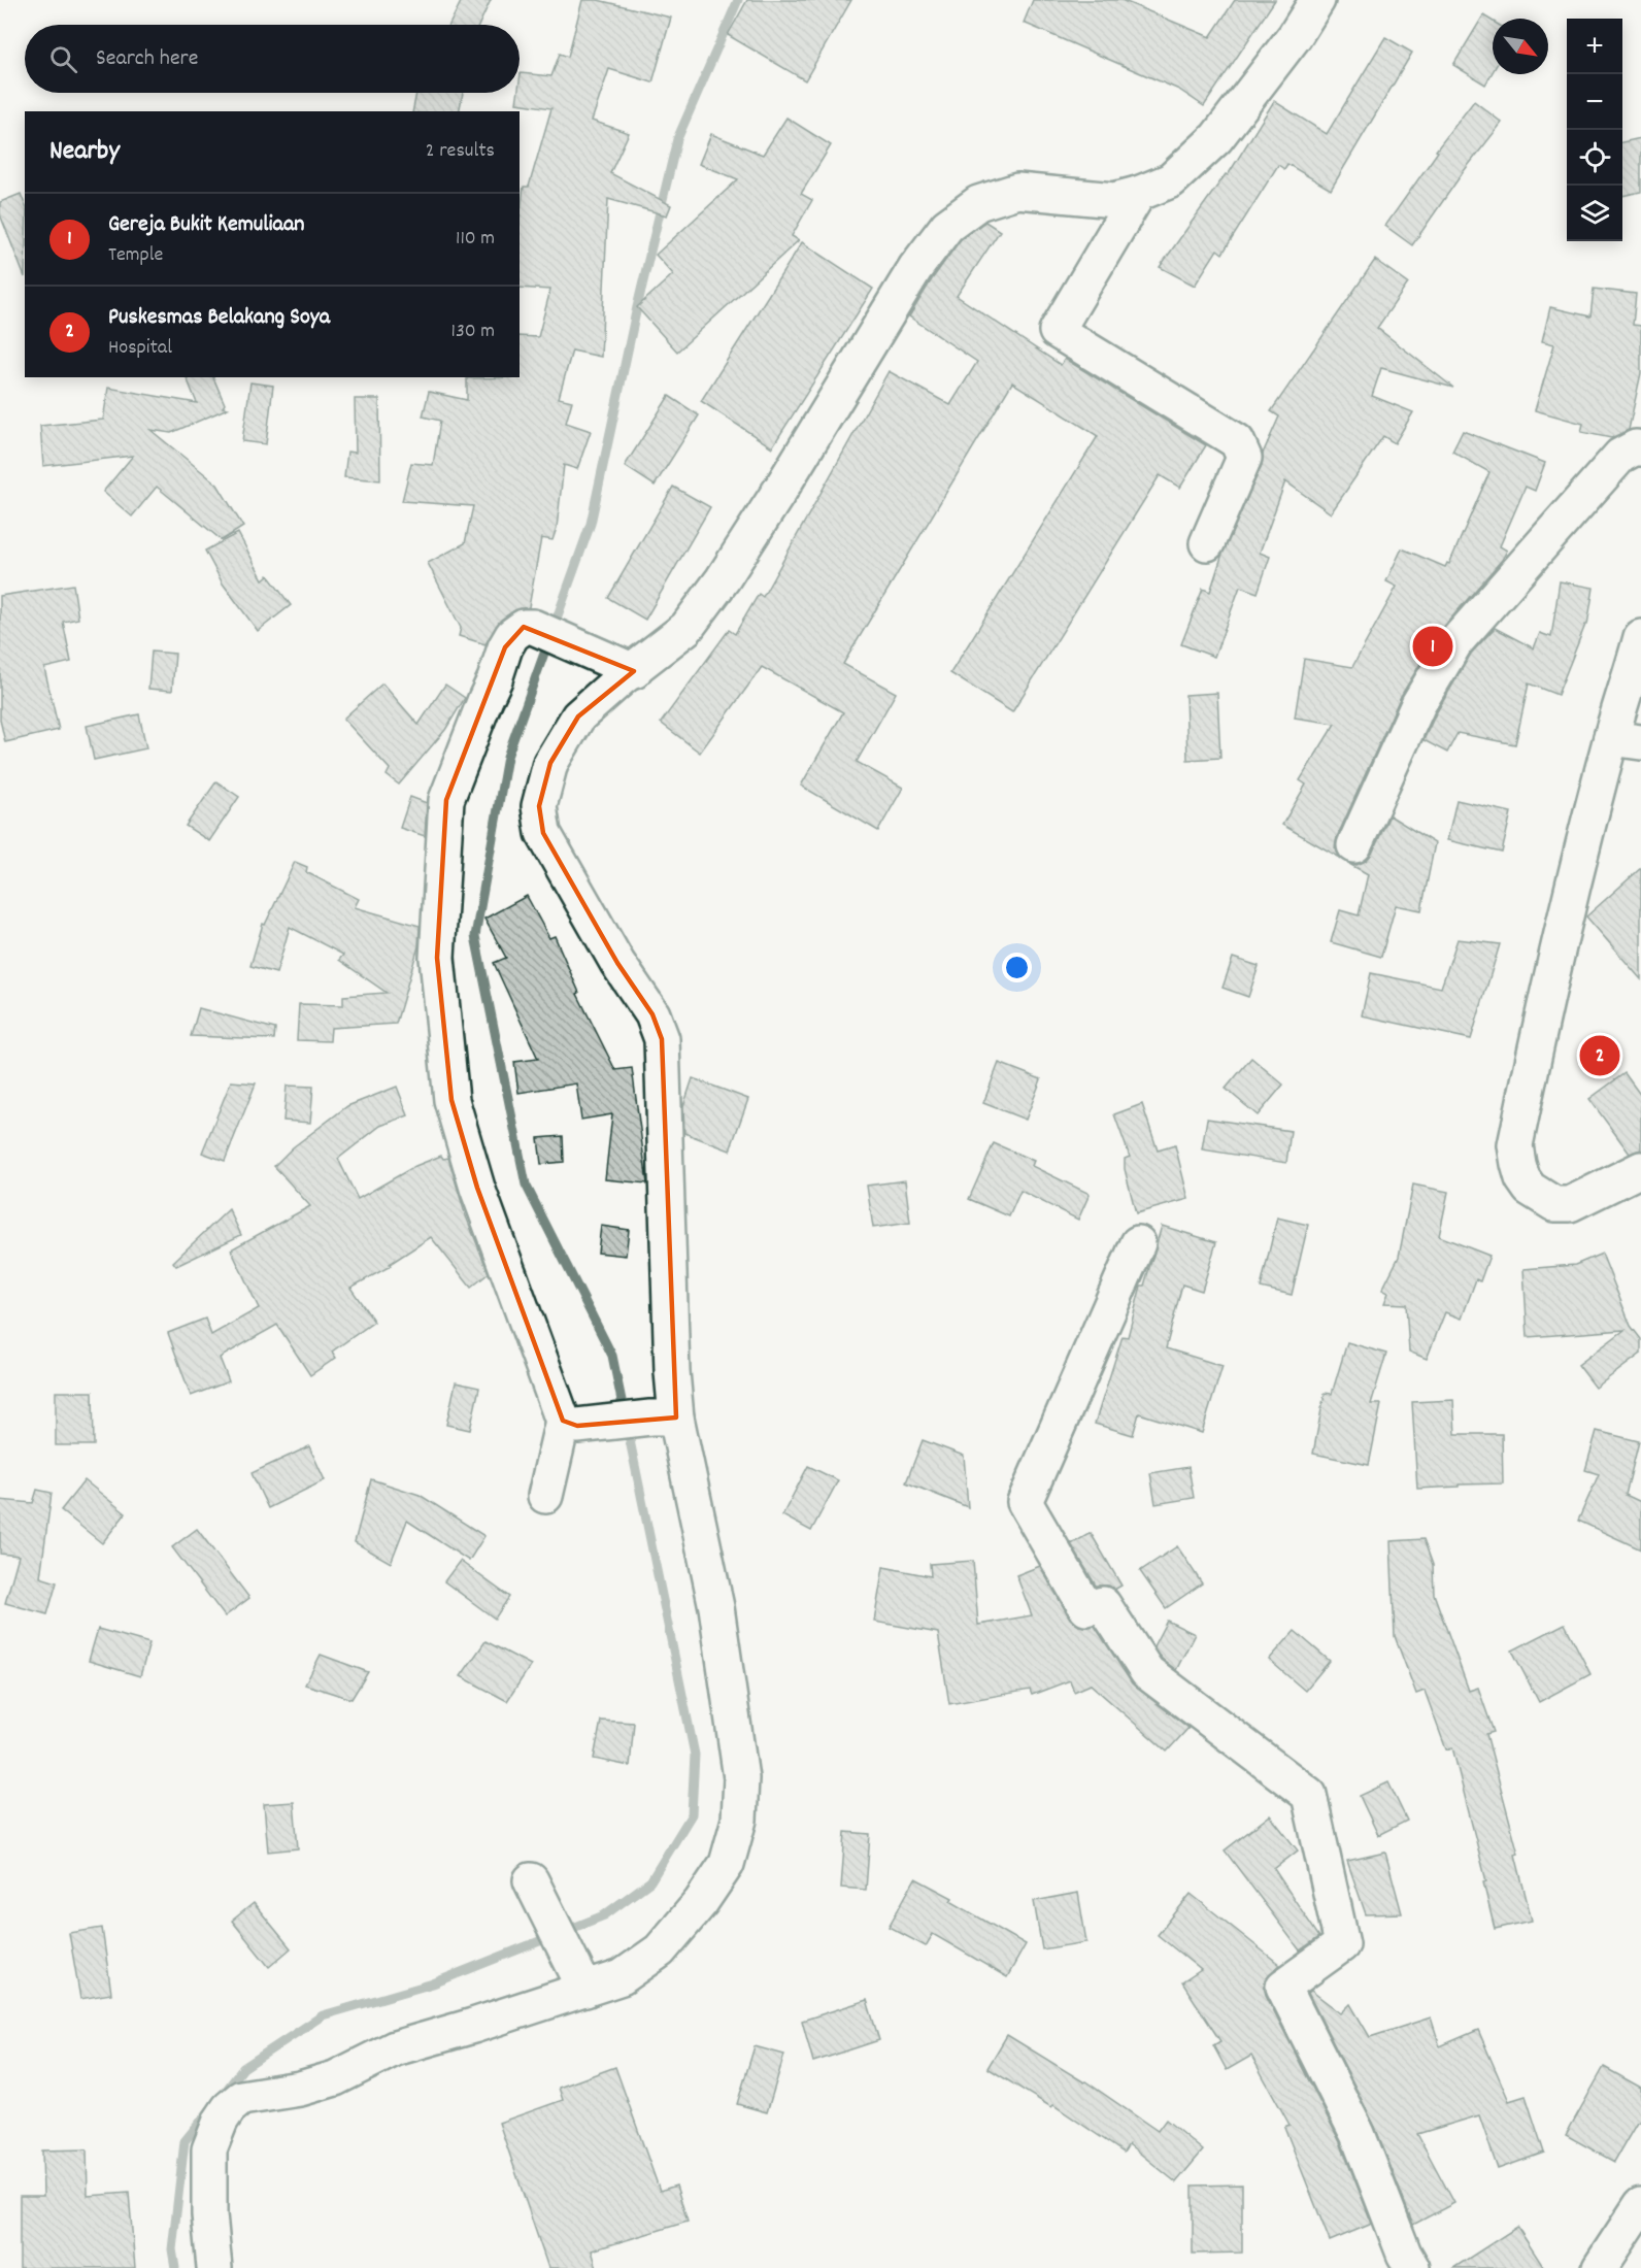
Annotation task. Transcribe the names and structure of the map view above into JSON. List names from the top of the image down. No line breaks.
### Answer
{"north":"bottom right","page":{"map_buttons":["+","−"],"search":"Search here","heading":["Nearby","2 results"],"list":[{"mark":"1","name":"Gereja Bukit Kemuliaan","note":"Temple","value":"110 m"},{"mark":"2","name":"Puskesmas Belakang Soya","note":"Hospital","value":"130 m"}],"pins":["1","2"]}}
